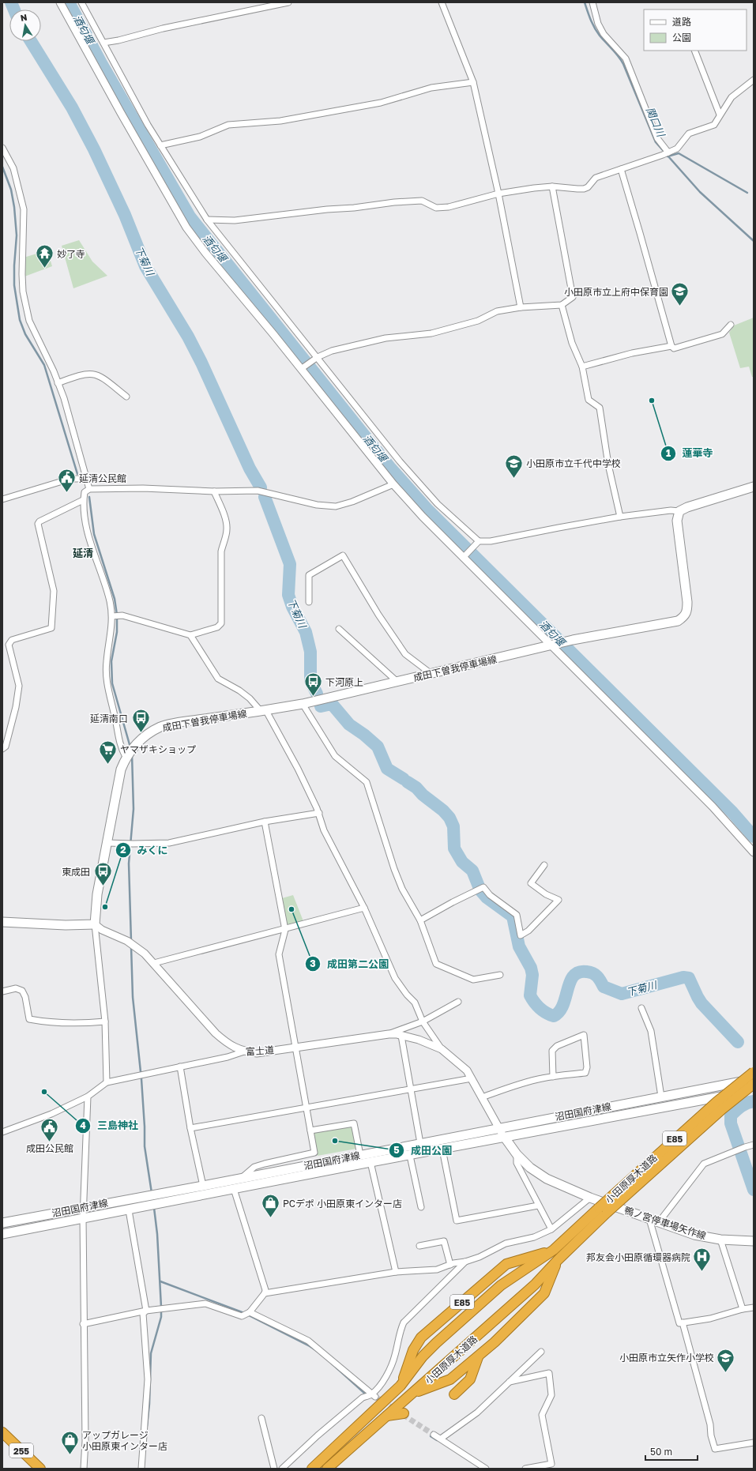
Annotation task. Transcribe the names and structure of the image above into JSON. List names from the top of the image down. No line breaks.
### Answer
{"streets":{"highway":["E85","小田原厚木道路","255"],"main road":["成田下曽我停車場線","沼田国府津線","鴨ノ宮停車場矢作線"],"street":["富士道"]},"crossings":[["富士道","沼田国府津線"],["富士道","鴨ノ宮停車場矢作線"],["沼田国府津線","鴨ノ宮停車場矢作線"]],"districts":["延清"],"water":["酒匂堰","関口川","下菊川"],"places":{"temple":["妙了寺"],"school or university":["小田原市立上府中保育園","小田原市立千代中学校","小田原市立矢作小学校"],"other":["蓮華寺","みくに","成田第二公園","三島神社","成田公園"],"public building":["延清公民館","成田公民館"],"bus stop":["下河原上","延清南口","東成田"],"supermarket":["ヤマザキショップ"],"shop":["PCデポ 小田原東インター店","アップガレージ 小田原東インター店"],"hospital":["邦友会小田原循環器病院"]},"legend":["道路","公園"],"scale_bar":"50 m","north":"top"}
